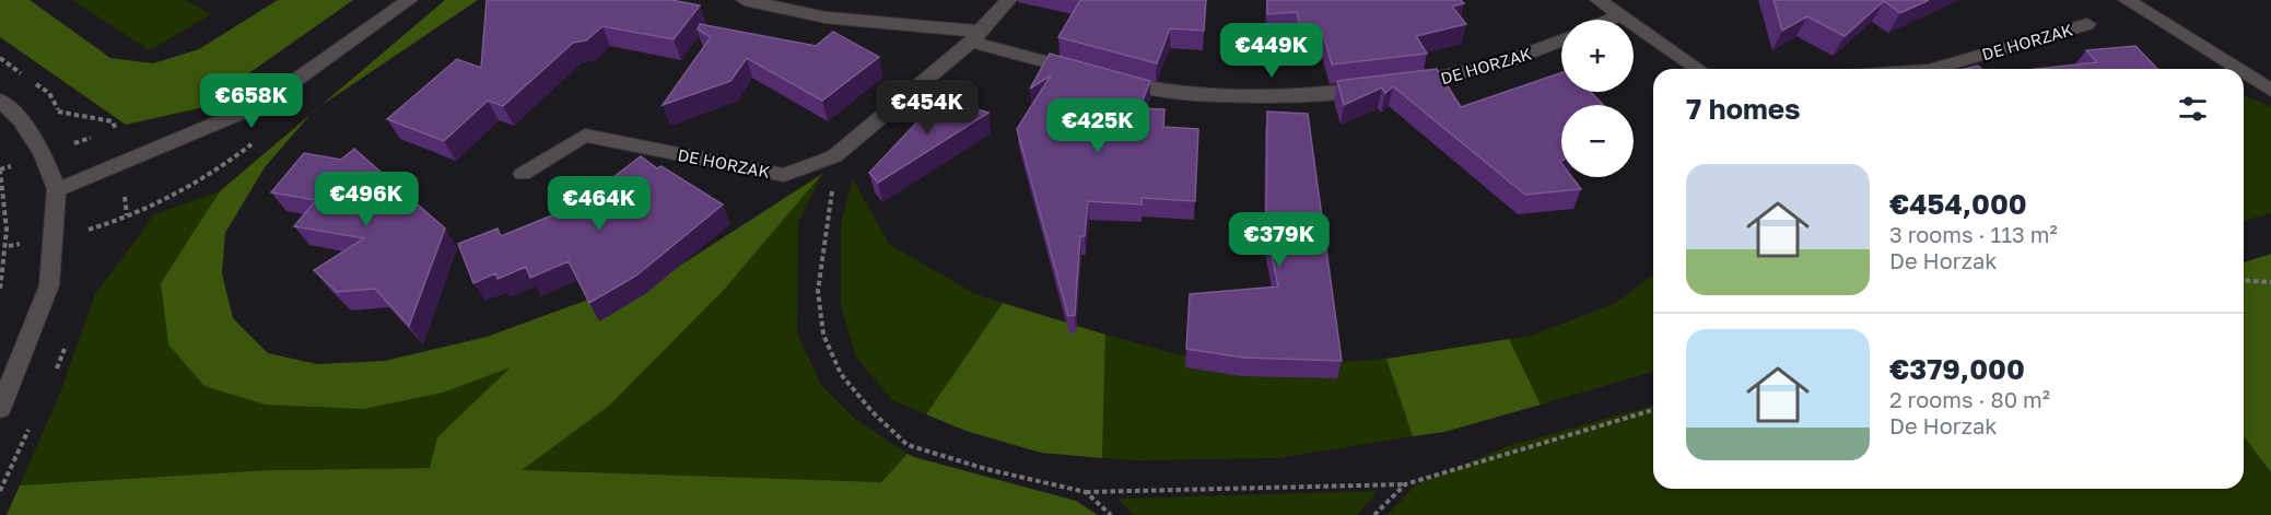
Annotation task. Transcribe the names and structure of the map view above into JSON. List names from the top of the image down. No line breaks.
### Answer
{"streets":{"street":["DE HORZAK"]},"page":{"map_buttons":["+","−"],"price":["€449K","€658K","€454K","€425K","€496K","€464K","€379K"],"heading":"7 homes","list":[{"name":"€454,000","note":"3 rooms · 113 m² · De Horzak"},{"name":"€379,000","note":"2 rooms · 80 m² · De Horzak"}]}}
